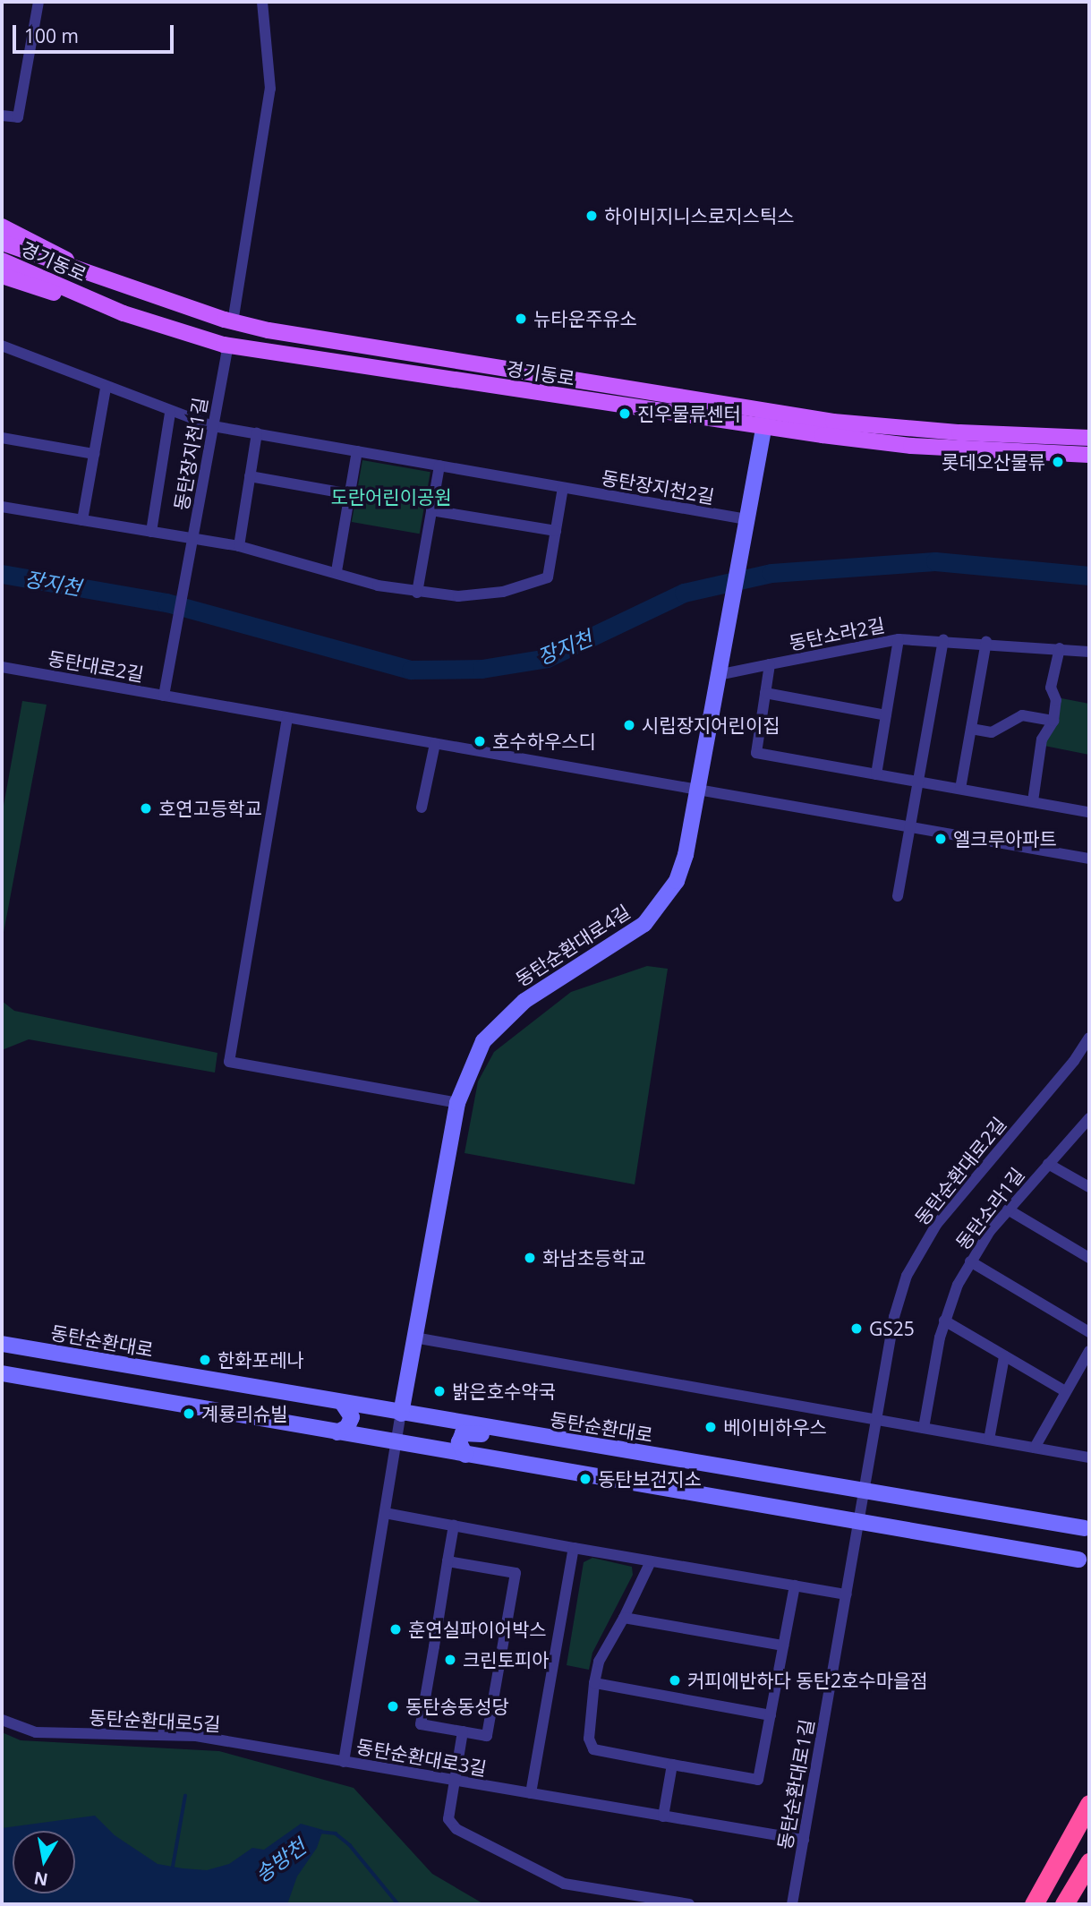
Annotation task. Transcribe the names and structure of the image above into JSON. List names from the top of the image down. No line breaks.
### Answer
{"streets":{"main road":["경기동로","동탄순환대로4길","동탄순환대로"],"street":["동탄장지천1길","동탄장지천2길","동탄소라2길","동탄대로2길","동탄순환대로2길","동탄소라1길","동탄순환대로5길","동탄순환대로3길","동탄순환대로1길"]},"crossings":[["경기동로","동탄장지천1길"],["경기동로","동탄순환대로4길"],["동탄장지천1길","동탄장지천2길"],["동탄장지천1길","동탄대로2길"],["동탄장지천2길","동탄순환대로4길"],["동탄순환대로4길","동탄순환대로"],["동탄순환대로4길","동탄순환대로3길"],["동탄순환대로2길","동탄순환대로"],["동탄순환대로2길","동탄순환대로1길"],["동탄순환대로","동탄순환대로3길"],["동탄순환대로5길","동탄순환대로3길"],["동탄순환대로3길","동탄순환대로1길"]],"water":["장지천","송방천"],"parks":["도란어린이공원"],"places":["하이비지니스로지스틱스","뉴타운주유소","진우물류센터","롯데오산물류","시립장지어린이집","호수하우스디","호연고등학교","엘크루아파트","화남초등학교","GS25","한화포레나","밝은호수약국","계룡리슈빌","베이비하우스","동탄보건지소","훈연실파이어박스","크린토피아","커피에반하다 동탄2호수마을점","동탄송동성당"],"scale_bar":"100 m","north":"bottom"}
